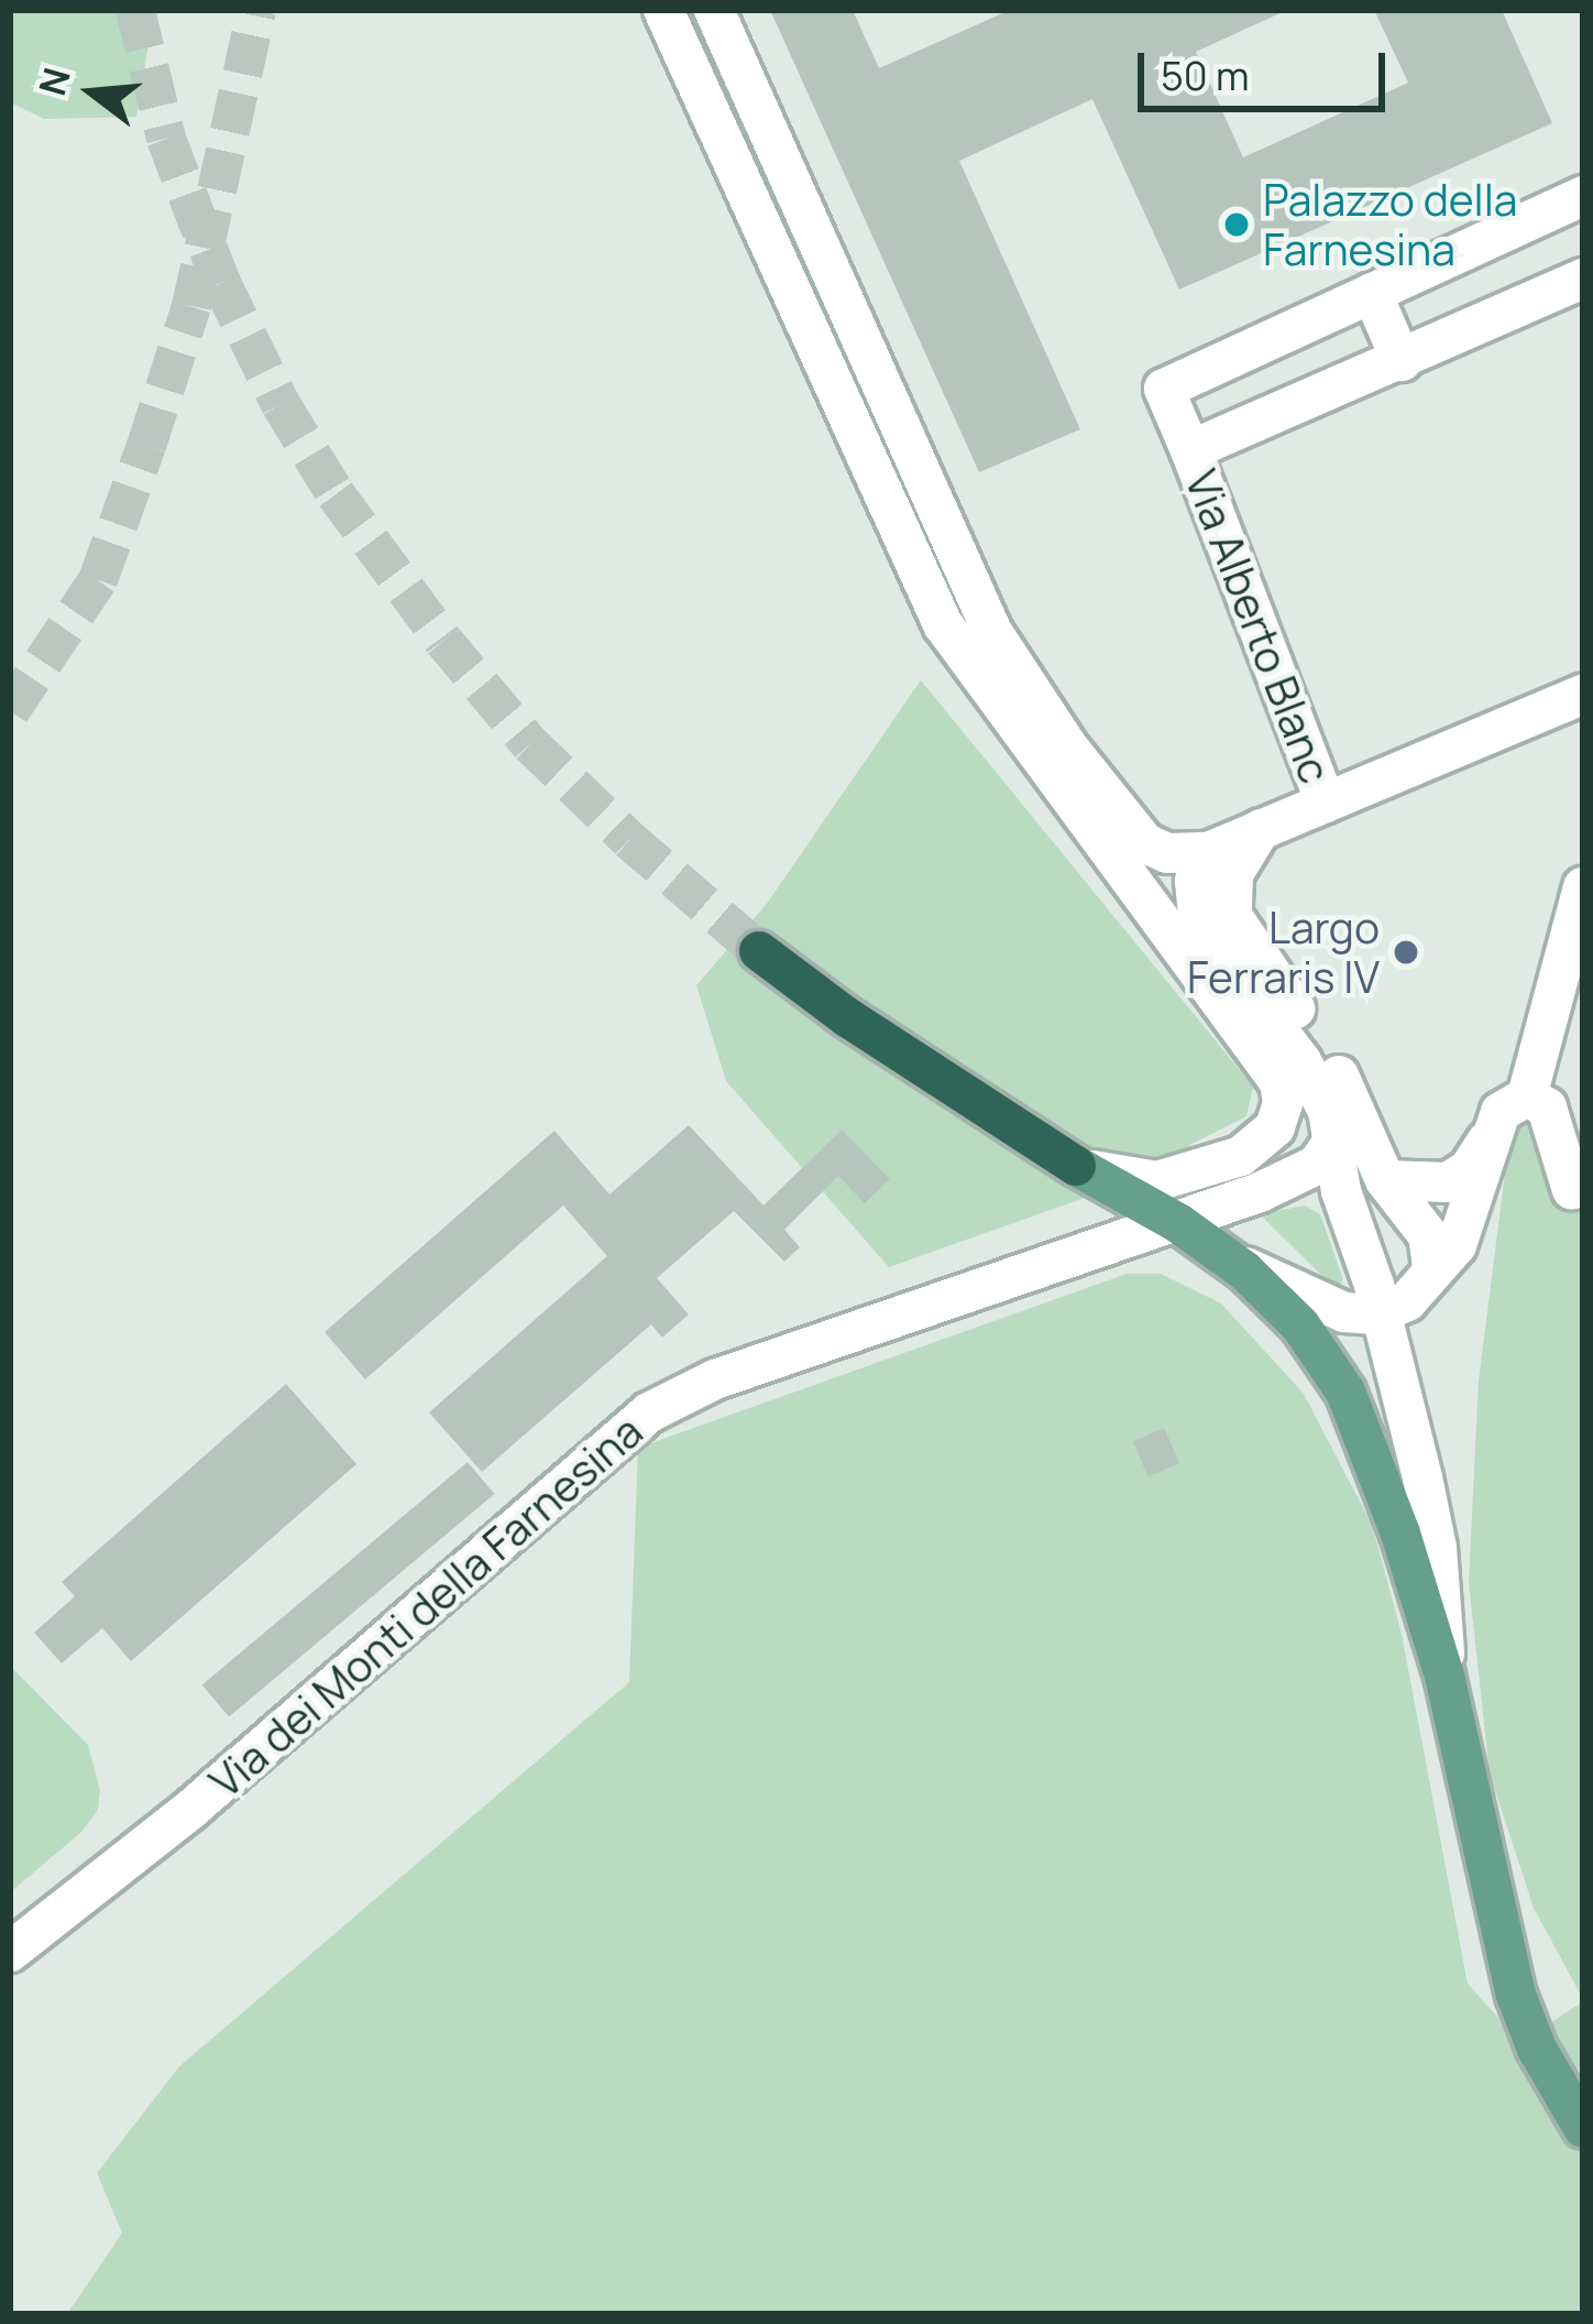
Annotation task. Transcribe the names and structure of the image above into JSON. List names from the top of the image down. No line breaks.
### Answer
{"streets":{"street":["Via Alberto Blanc","Via dei Monti della Farnesina"]},"places":["Palazzo della Farnesina","Largo Ferraris IV"],"scale_bar":"50 m","north":"left"}
